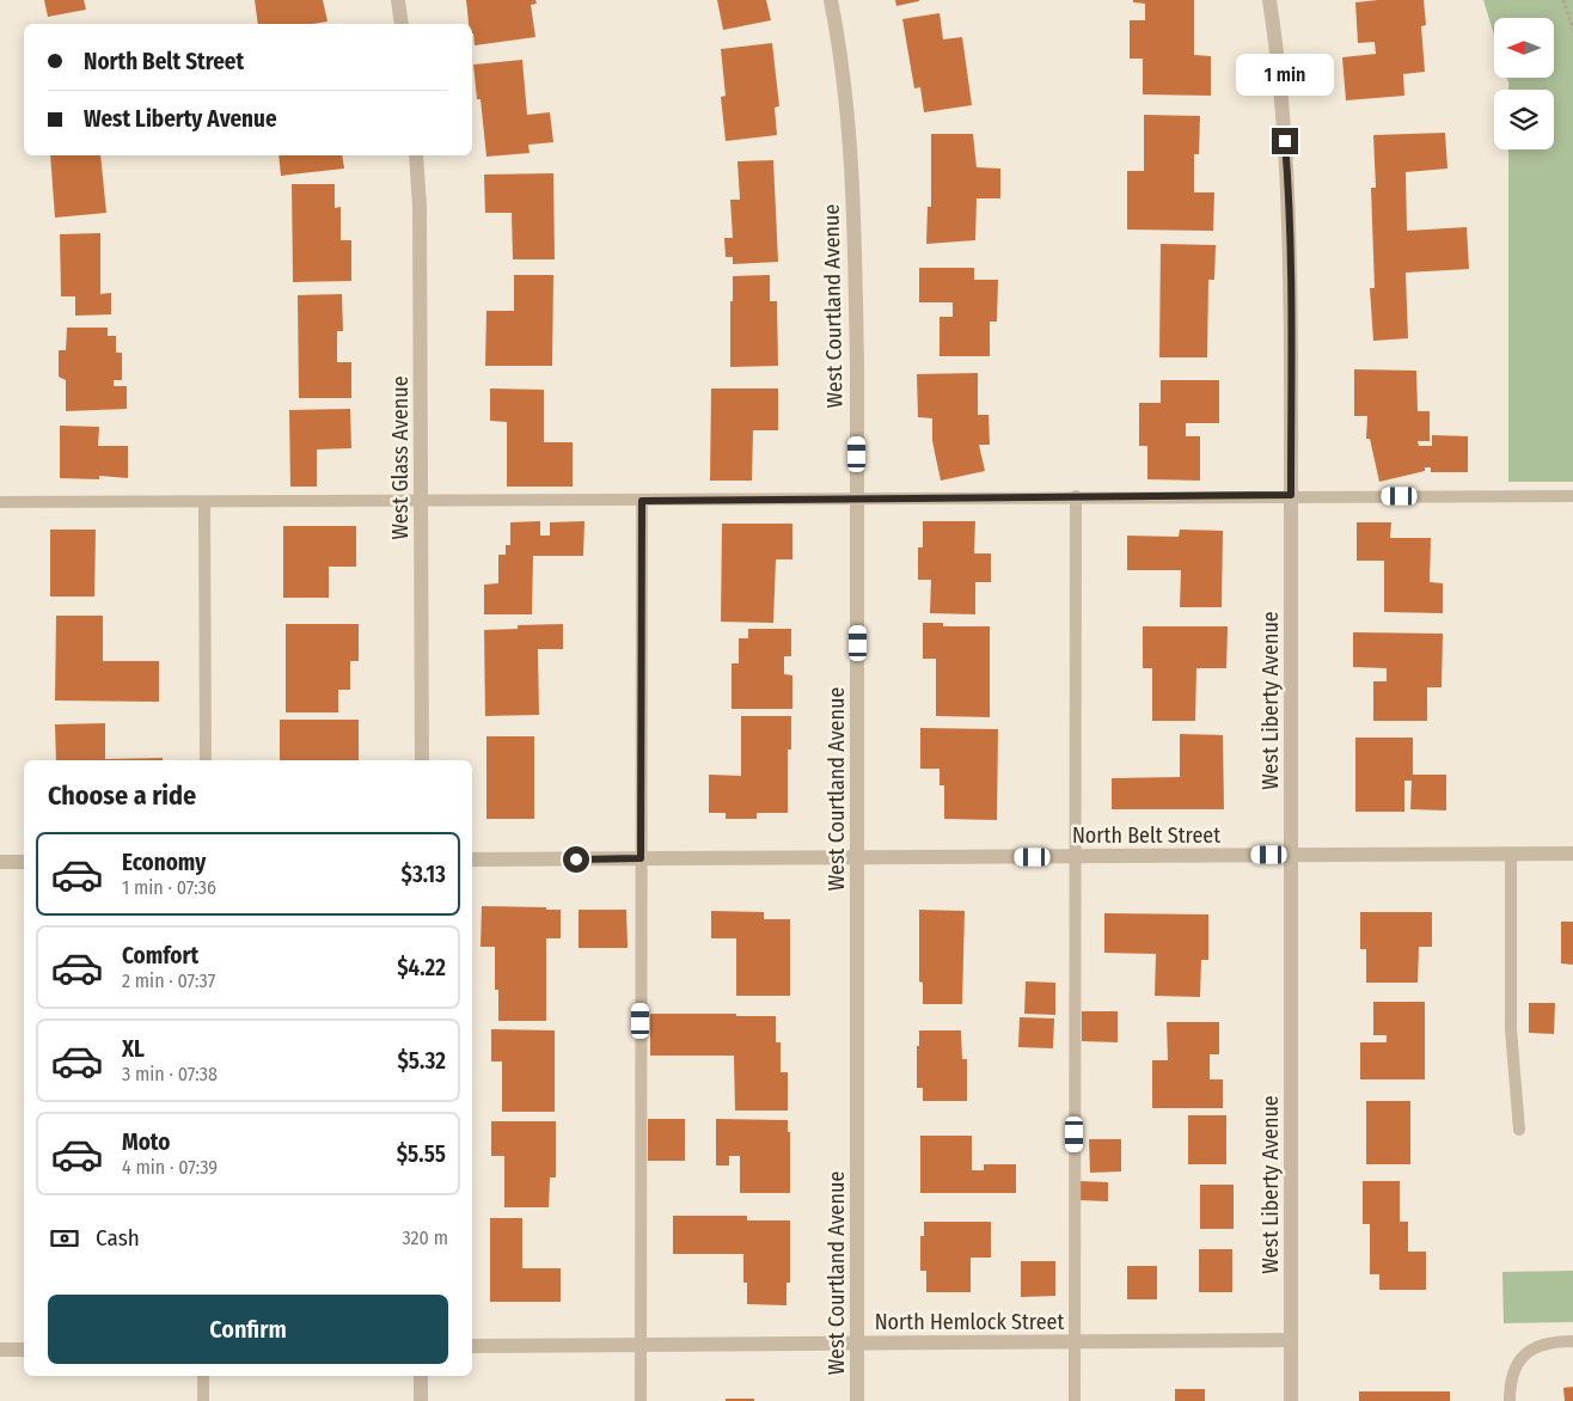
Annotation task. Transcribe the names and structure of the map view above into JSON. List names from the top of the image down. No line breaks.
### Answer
{"streets":{"street":["West Courtland Avenue","West Glass Avenue","West Liberty Avenue","North Belt Street","North Hemlock Street"]},"crossings":[["West Courtland Avenue","North Belt Street"],["West Courtland Avenue","North Hemlock Street"],["West Liberty Avenue","North Belt Street"],["West Liberty Avenue","North Hemlock Street"]],"north":"left","page":{"banner":["North Belt Street","West Liberty Avenue"],"bubble":"1 min","heading":"Choose a ride","list":[{"name":"Economy","note":"1 min · 07:36","value":"$3.13"},{"name":"Comfort","note":"2 min · 07:37","value":"$4.22"},{"name":"XL","note":"3 min · 07:38","value":"$5.32"},{"name":"Moto","note":"4 min · 07:39","value":"$5.55"}],"pay":["Cash","320 m"],"buttons":"Confirm"}}
